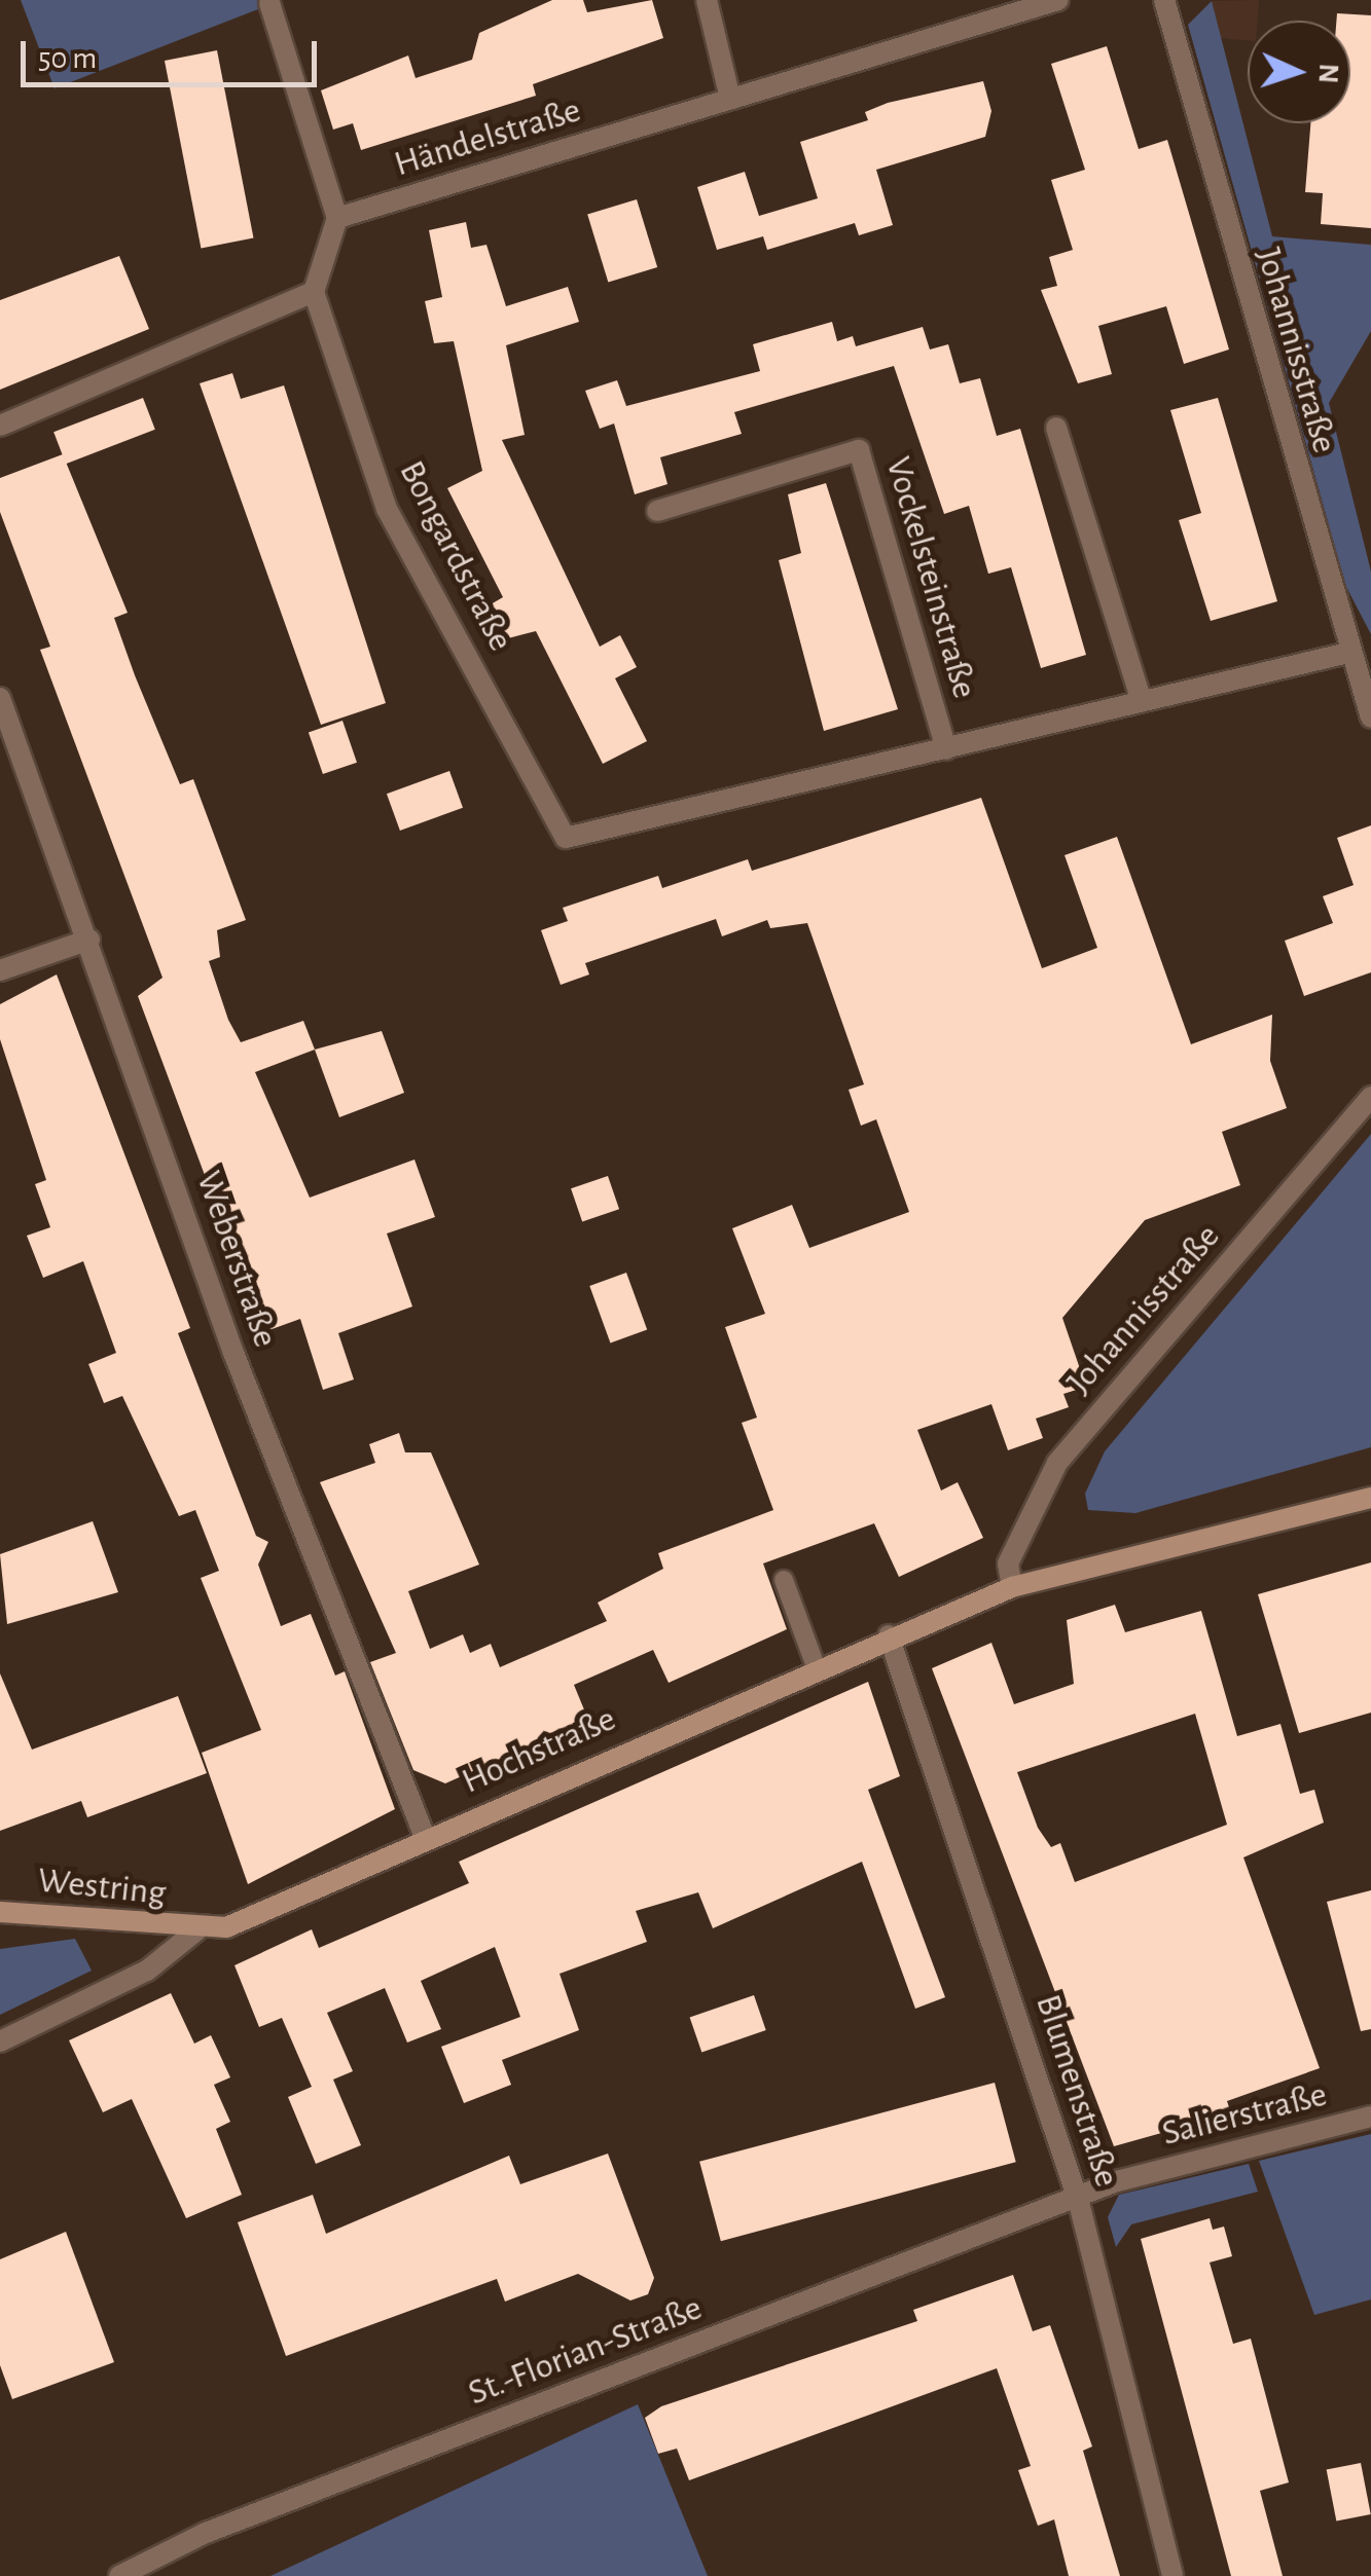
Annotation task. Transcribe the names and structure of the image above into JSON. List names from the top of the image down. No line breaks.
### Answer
{"streets":{"main road":["Hochstraße","Westring"],"street":["Händelstraße","Johannisstraße","Bongardstraße","Vockelsteinstraße","Weberstraße","Blumenstraße","Salierstraße","St.-Florian-Straße"]},"crossings":[["Johannisstraße","Vockelsteinstraße"],["Johannisstraße","Hochstraße"],["Bongardstraße","Vockelsteinstraße"],["Weberstraße","Hochstraße"],["Hochstraße","Westring"],["Hochstraße","Blumenstraße"],["Blumenstraße","Salierstraße"],["Blumenstraße","St.-Florian-Straße"],["Salierstraße","St.-Florian-Straße"]],"scale_bar":"50 m","north":"right"}
